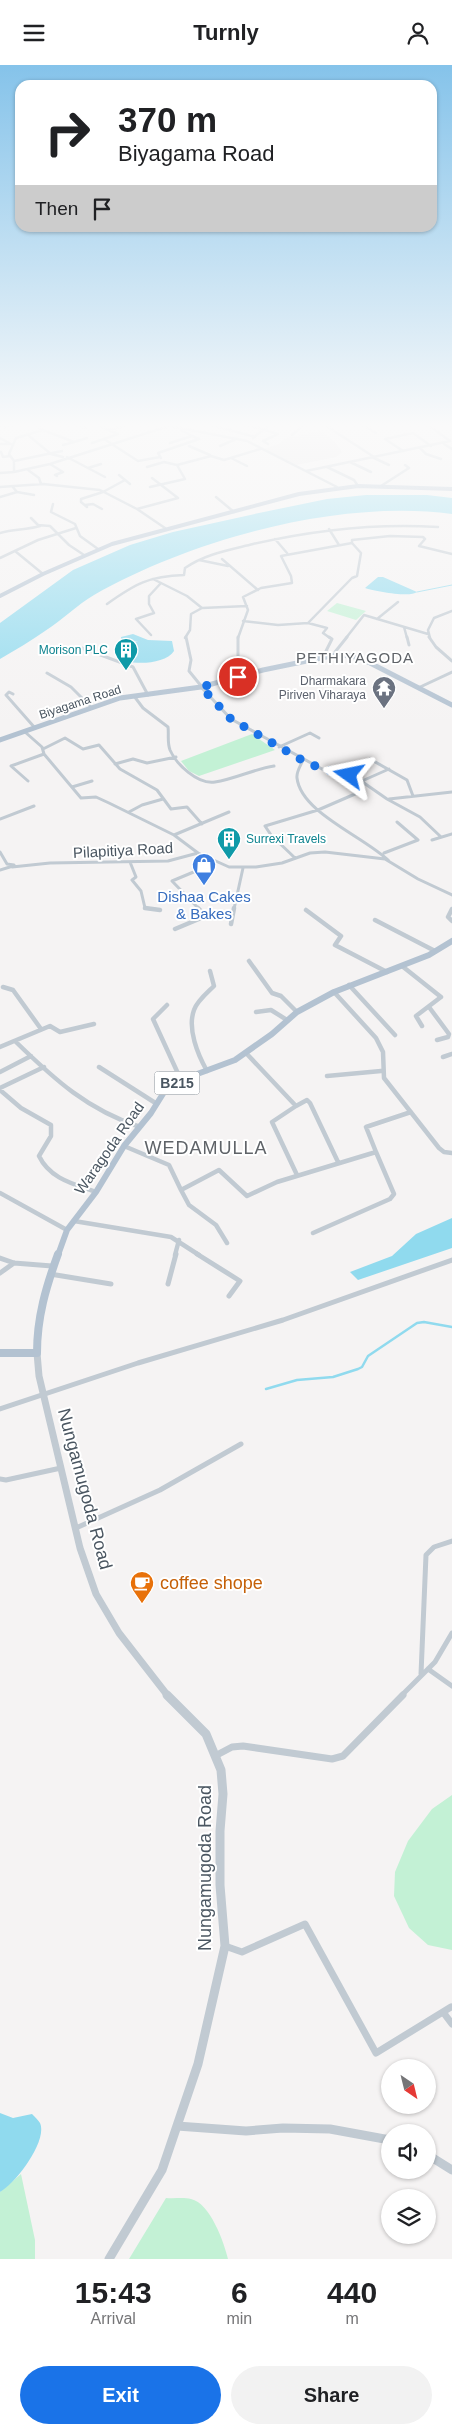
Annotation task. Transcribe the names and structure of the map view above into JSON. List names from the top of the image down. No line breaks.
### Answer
{"streets":{"main road":["Biyagama Road","B215","Waragoda Road"],"street":["Pilapitiya Road","Nungamugoda Road"]},"crossings":[["Waragoda Road","Nungamugoda Road"]],"districts":["PETHIYAGODA","WEDAMULLA"],"places":{"building":["Morison PLC","Surrexi Travels"],"temple":["Dharmakara Piriven Viharaya"],"shop":["Dishaa Cakes & Bakes"],"cafe":["coffee shope"]},"north":"bottom right","page":{"header":"Turnly","turn":["370 m","Biyagama Road"],"then":"Then","eta":["15:43","Arrival","6","min","440","m"],"buttons":["Exit","Share"]}}
